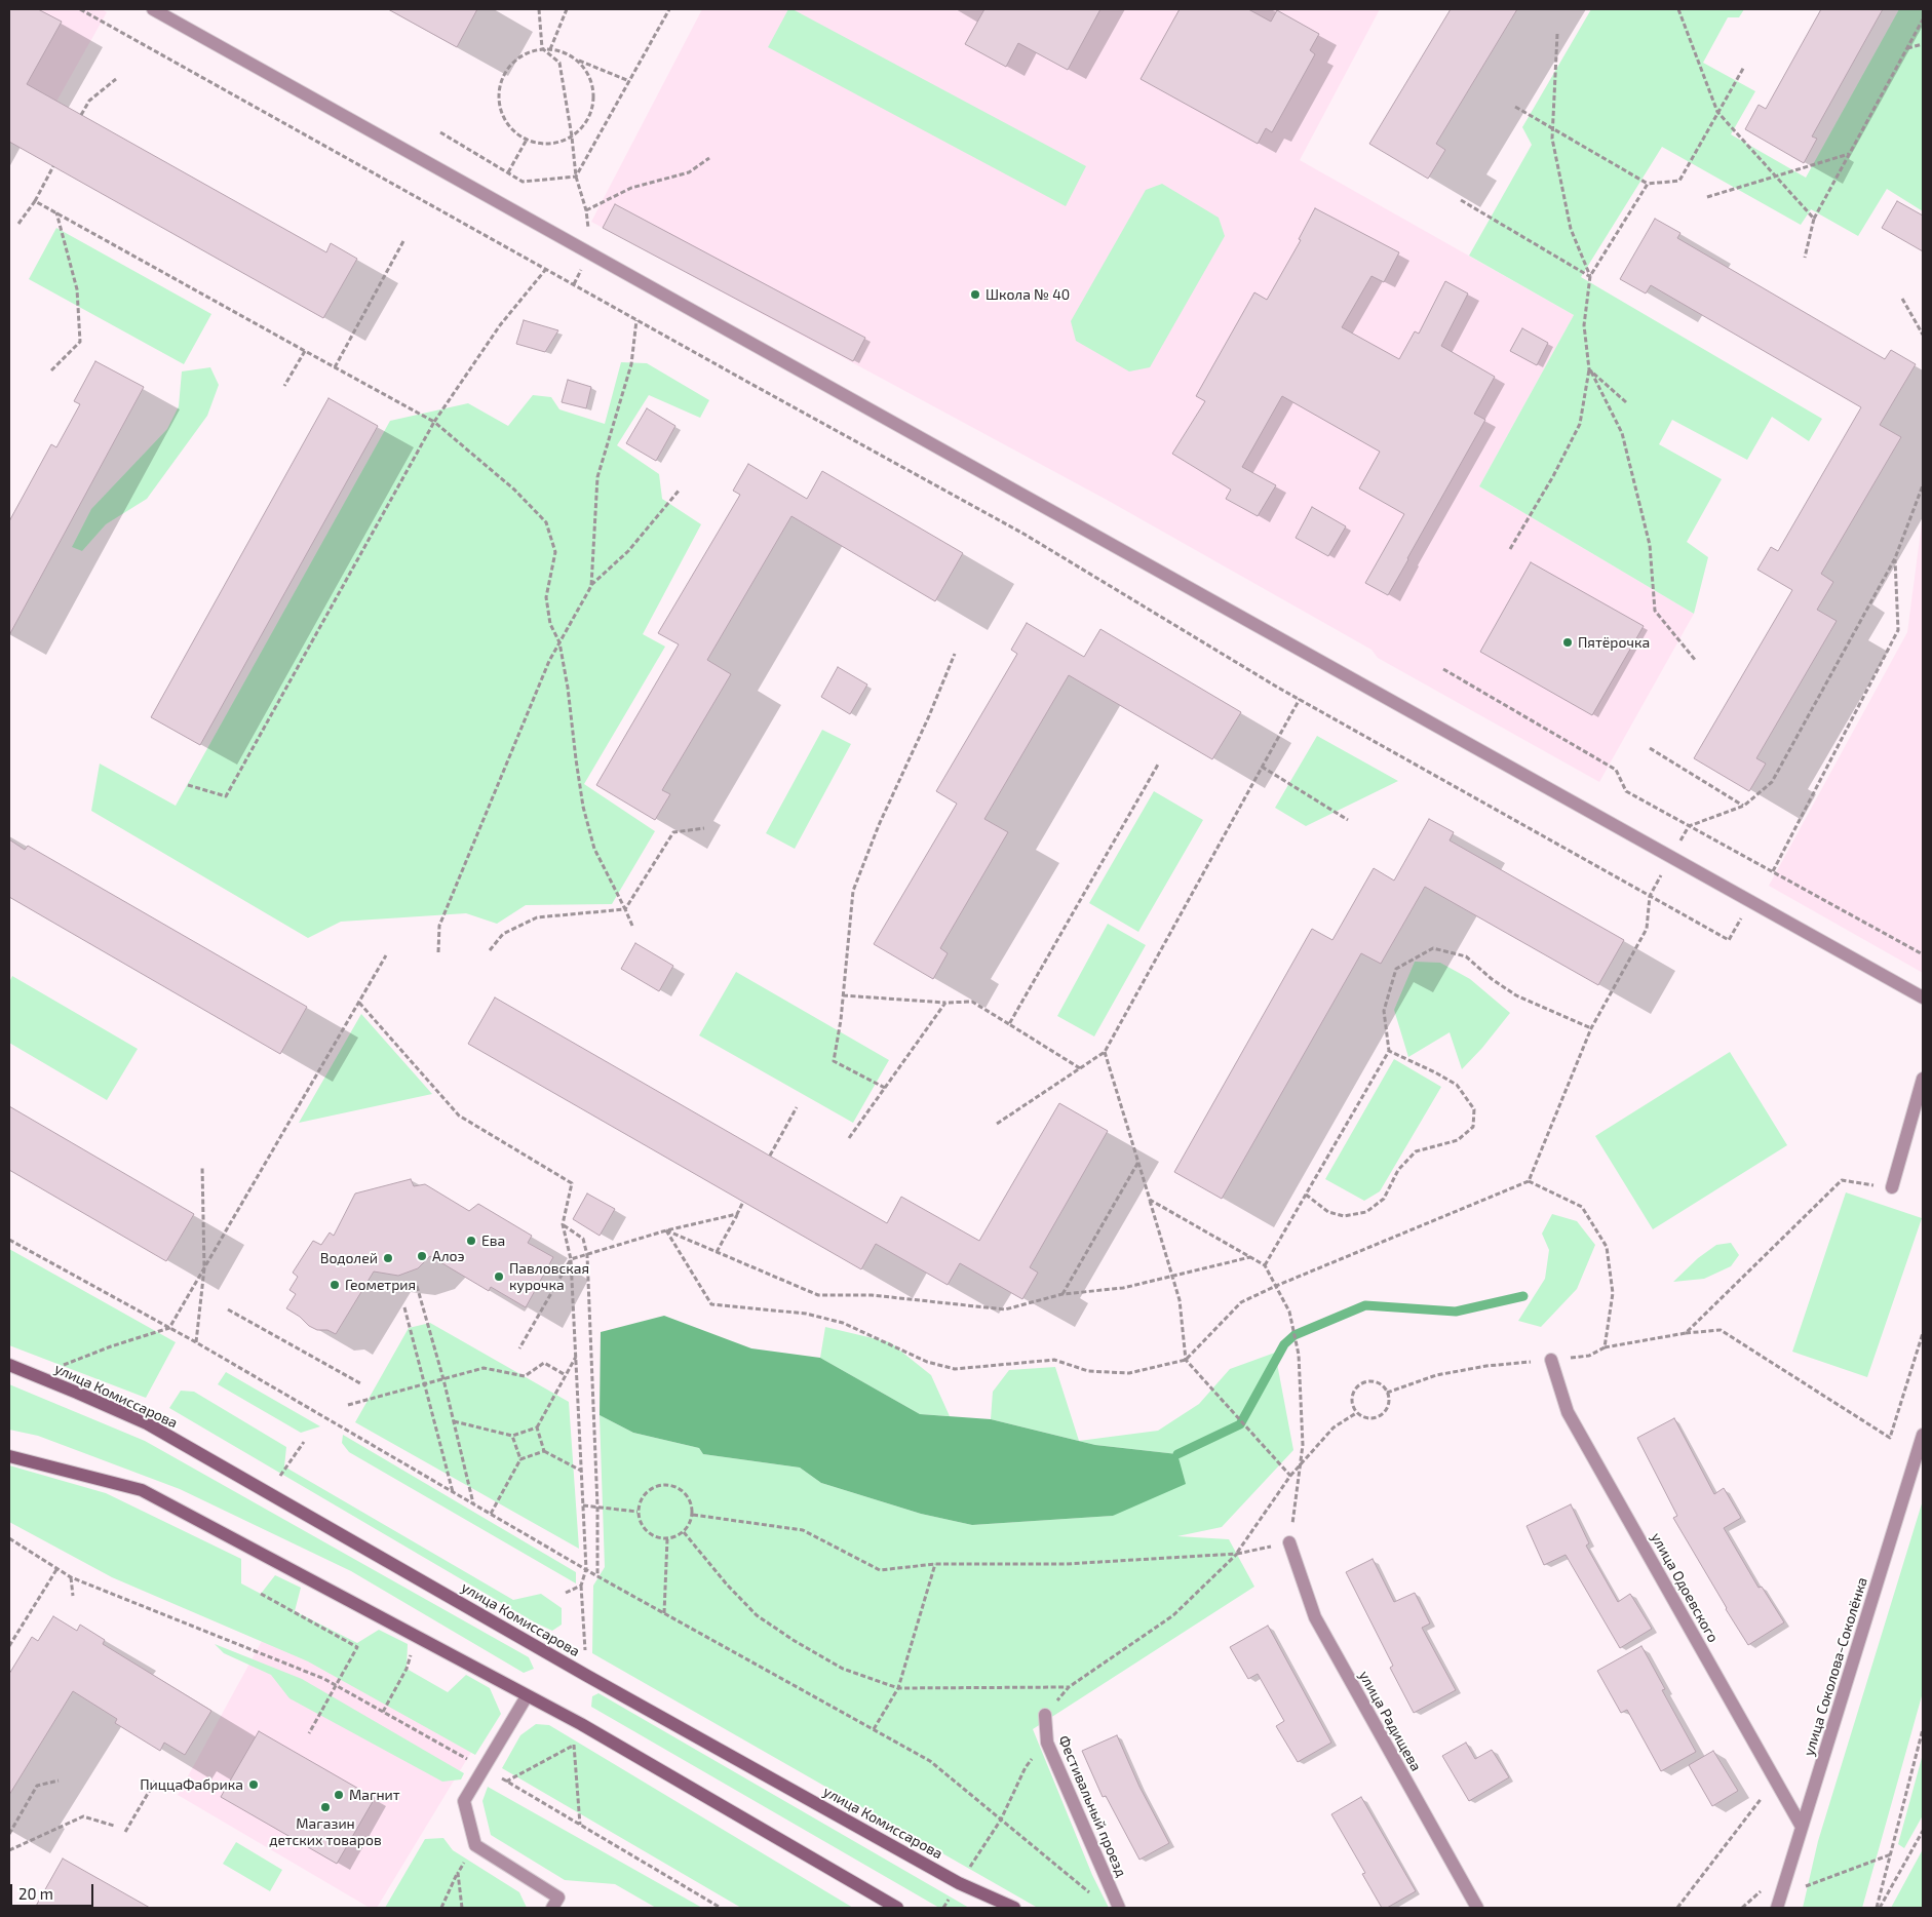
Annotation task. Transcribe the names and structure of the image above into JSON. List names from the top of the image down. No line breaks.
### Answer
{"streets":{"main road":["улица Комиссарова"],"street":["улица Одоевского","улица Соколова-Соколёнка","улица Радищева","Фестивальный проезд"]},"crossings":[["улица Одоевского","улица Соколова-Соколёнка"]],"places":["Школа № 40","Пятёрочка","Ева","Алоэ","Водолей","Павловская курочка","Геометрия","ПиццаФабрика","Магнит","Магазин детских товаров"],"scale_bar":"20 m"}
